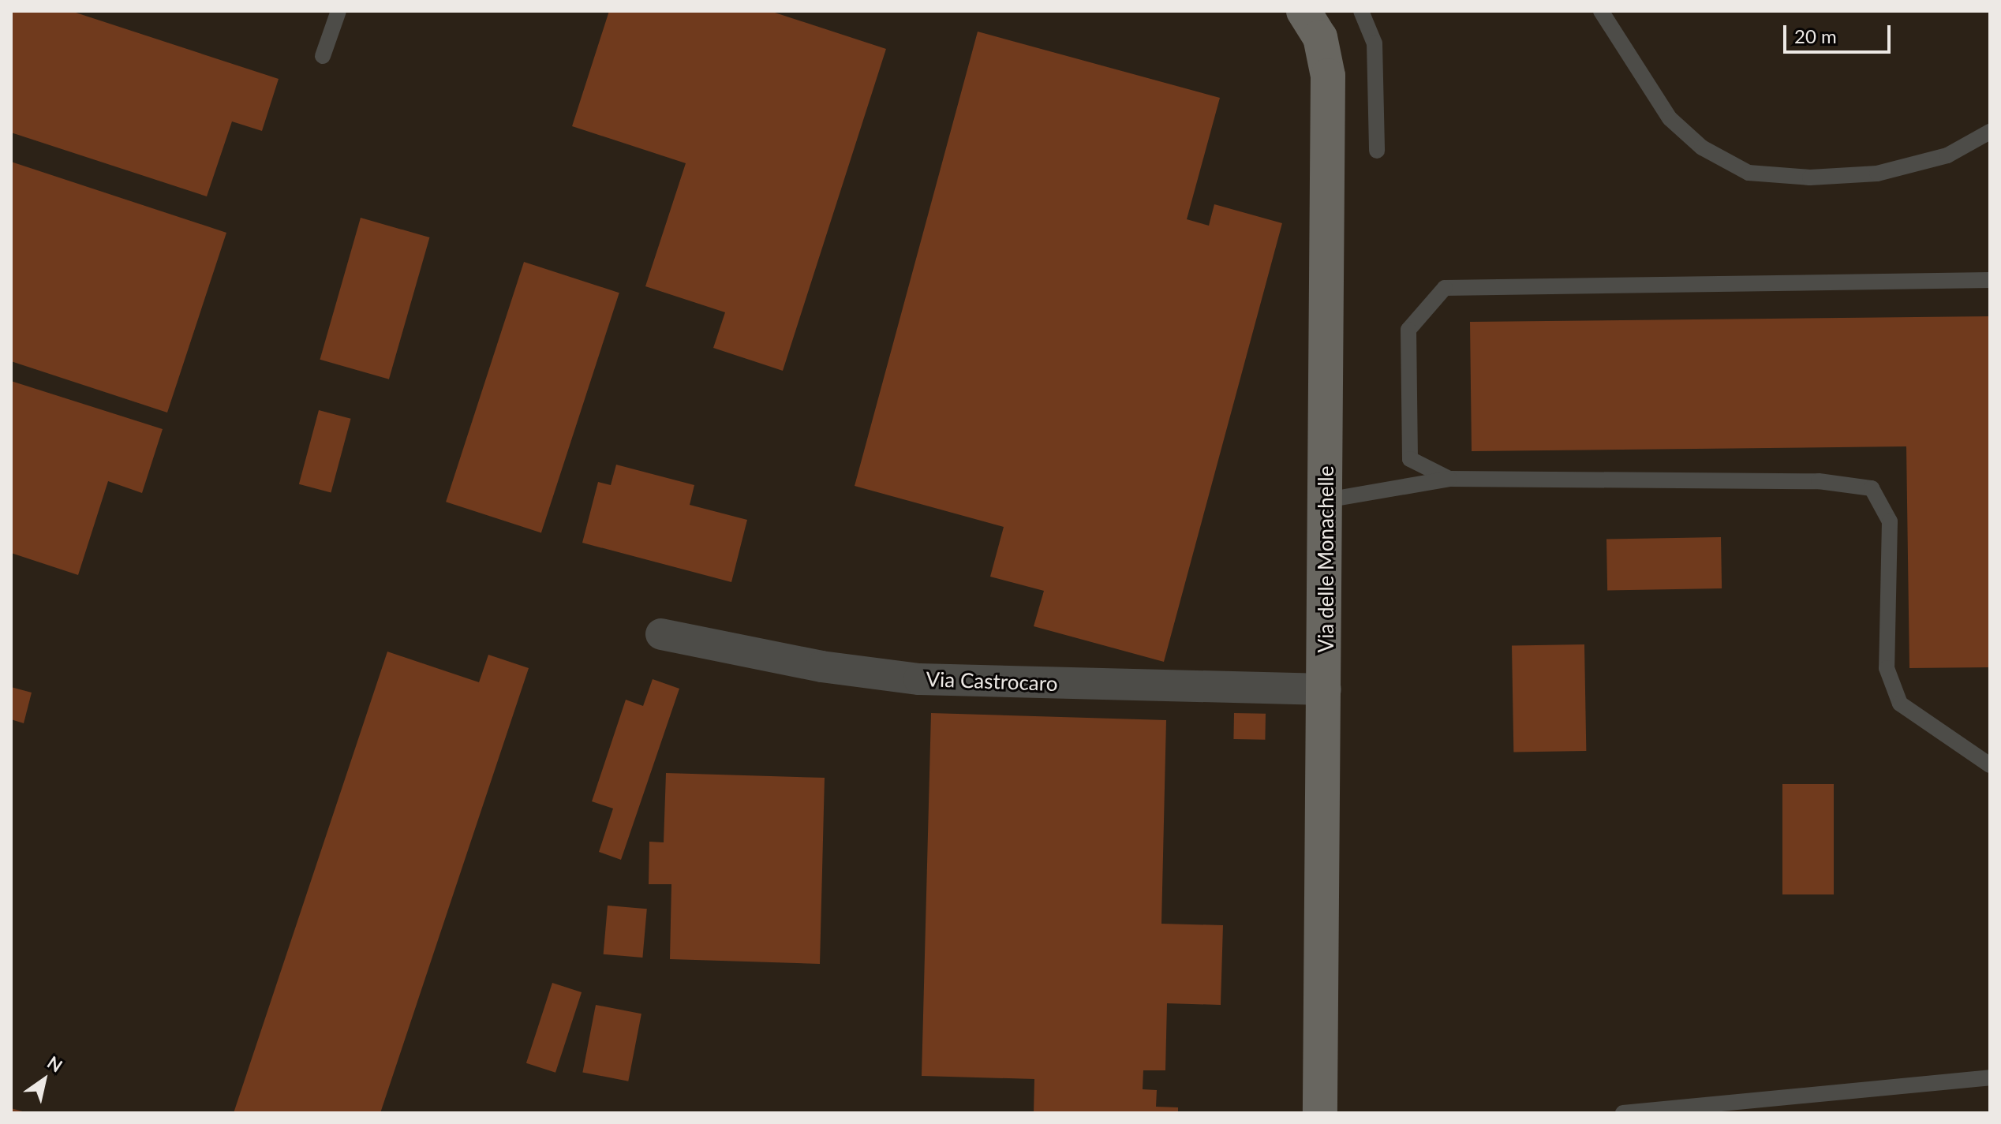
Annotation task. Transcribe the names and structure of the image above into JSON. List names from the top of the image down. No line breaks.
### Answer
{"streets":{"street":["Via delle Monachelle","Via Castrocaro"]},"crossings":[["Via delle Monachelle","Via Castrocaro"]],"scale_bar":"20 m","north":"top right"}
